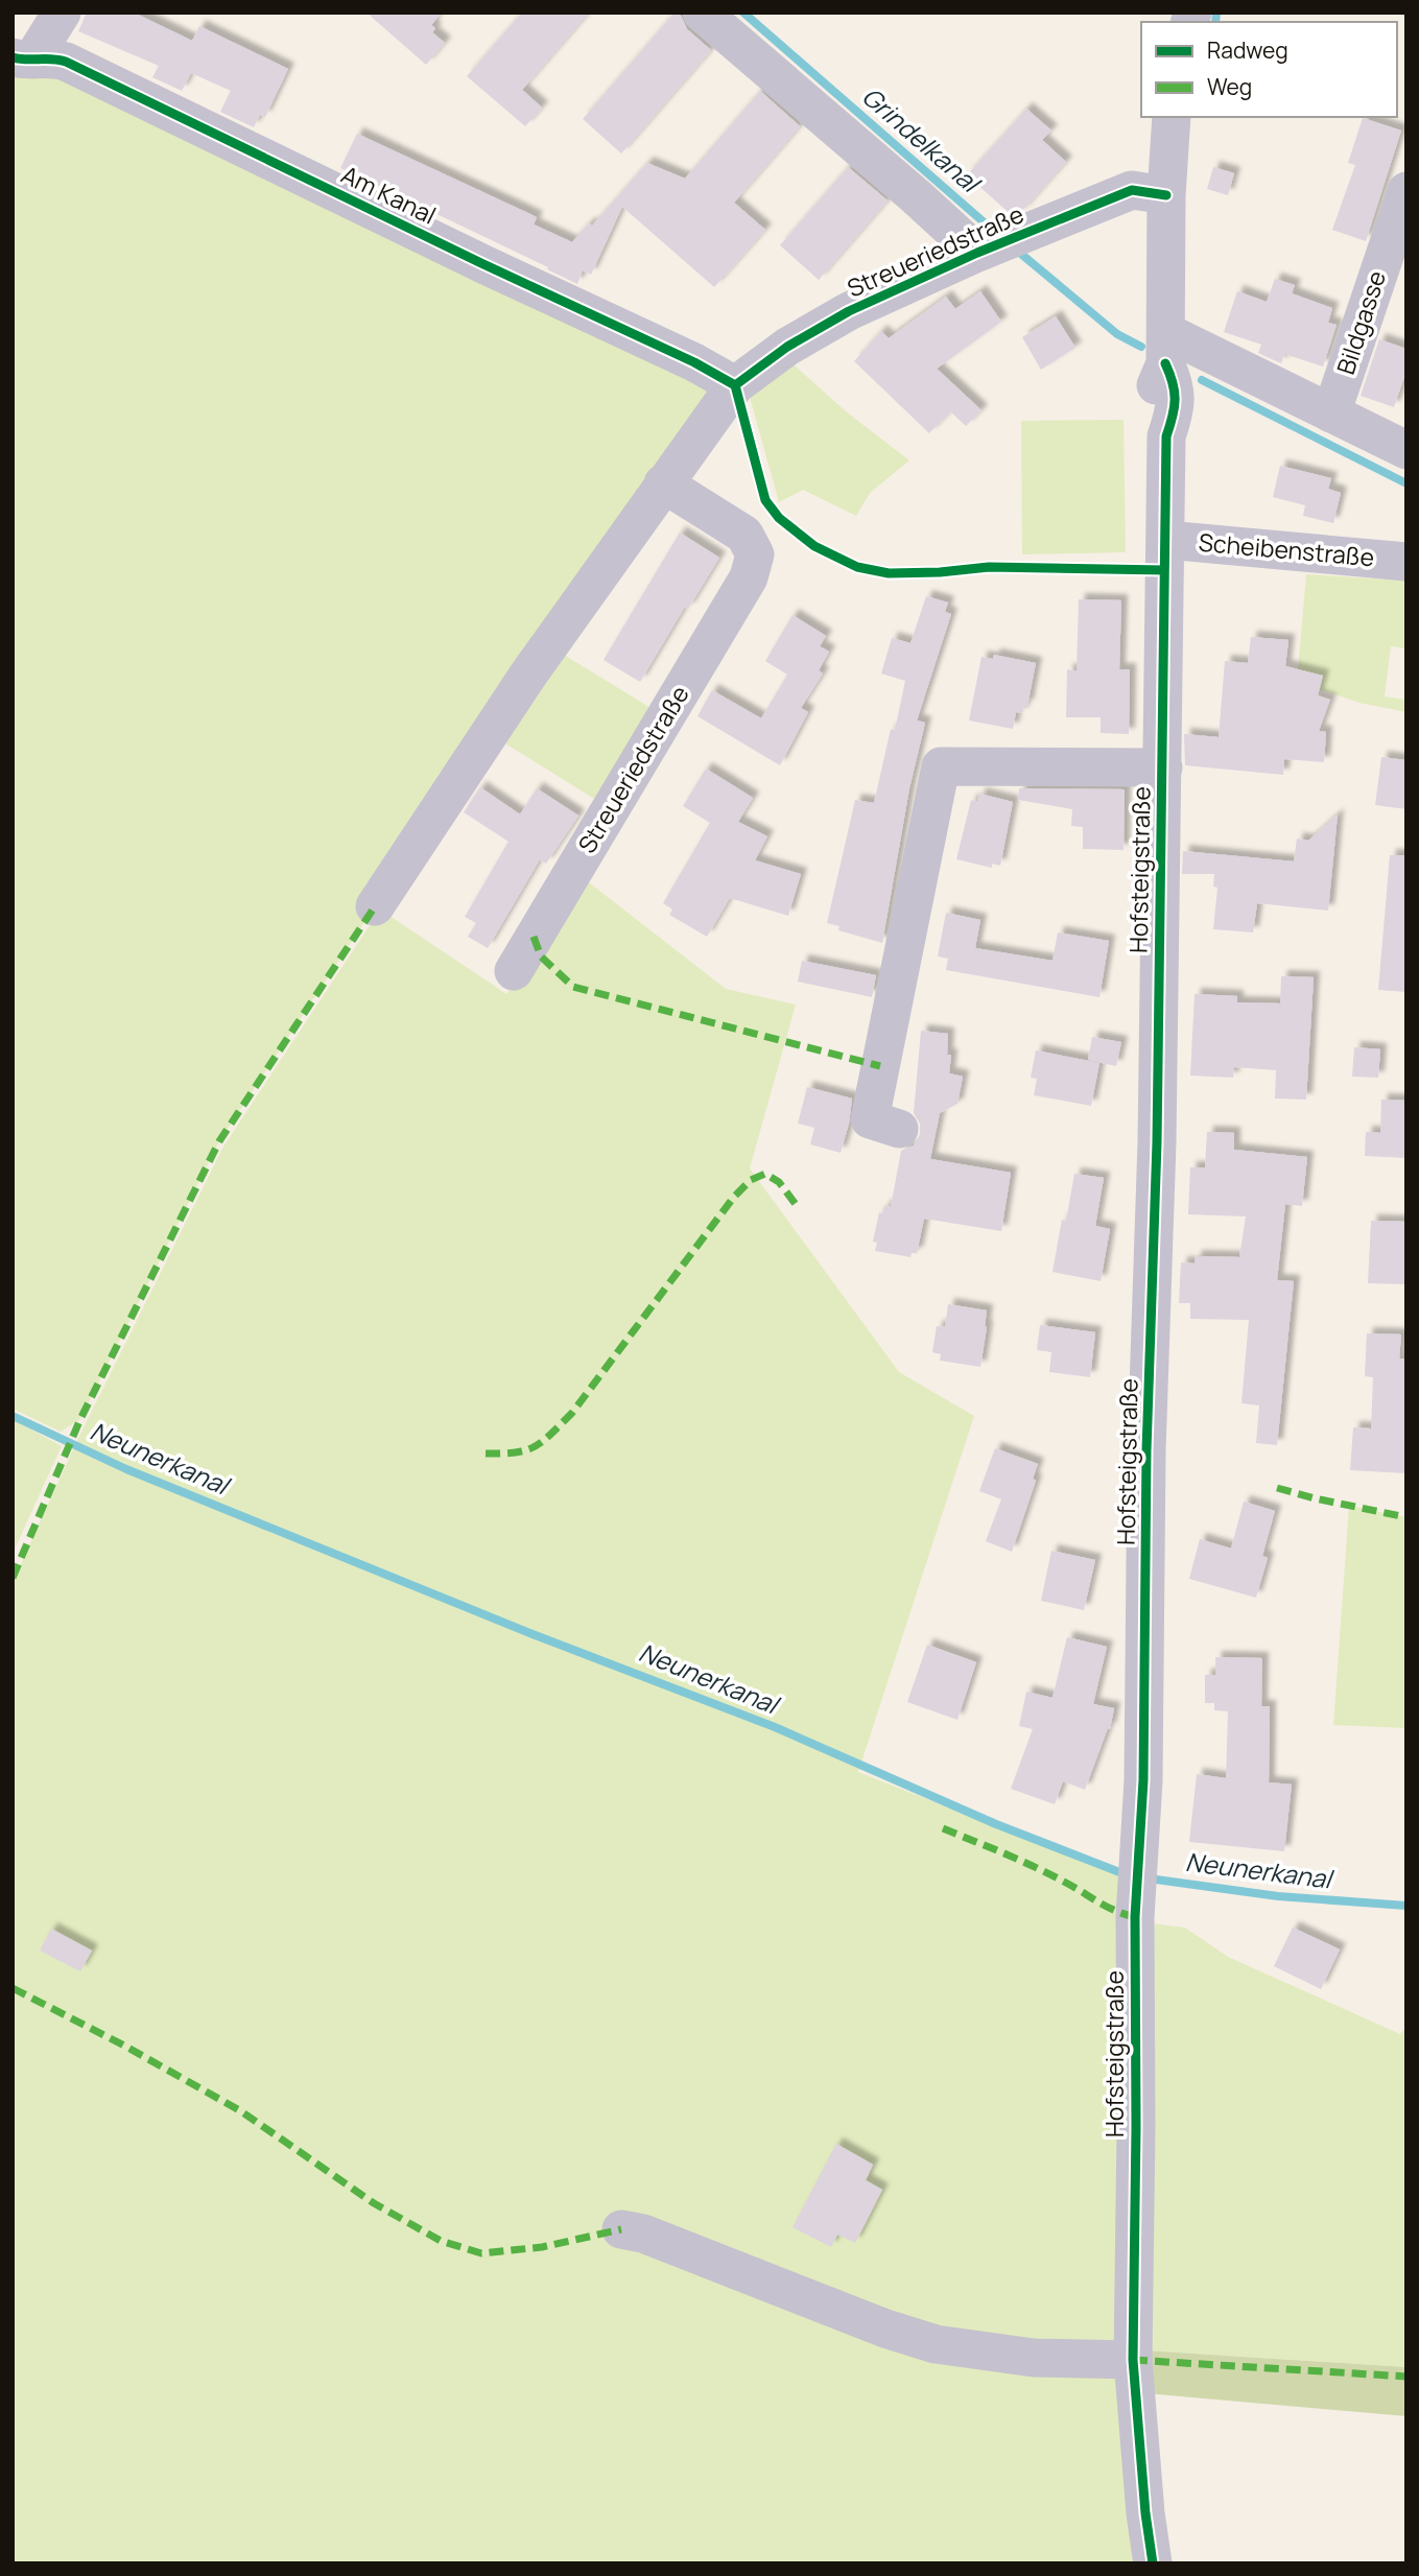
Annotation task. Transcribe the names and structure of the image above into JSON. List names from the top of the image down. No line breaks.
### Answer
{"streets":{"street":["Am Kanal","Streueriedstraße","Bildgasse","Scheibenstraße","Hofsteigstraße"]},"crossings":[["Am Kanal","Streueriedstraße"],["Streueriedstraße","Hofsteigstraße"],["Scheibenstraße","Hofsteigstraße"]],"water":["Grindelkanal","Neunerkanal"],"legend":["Radweg","Weg"]}
